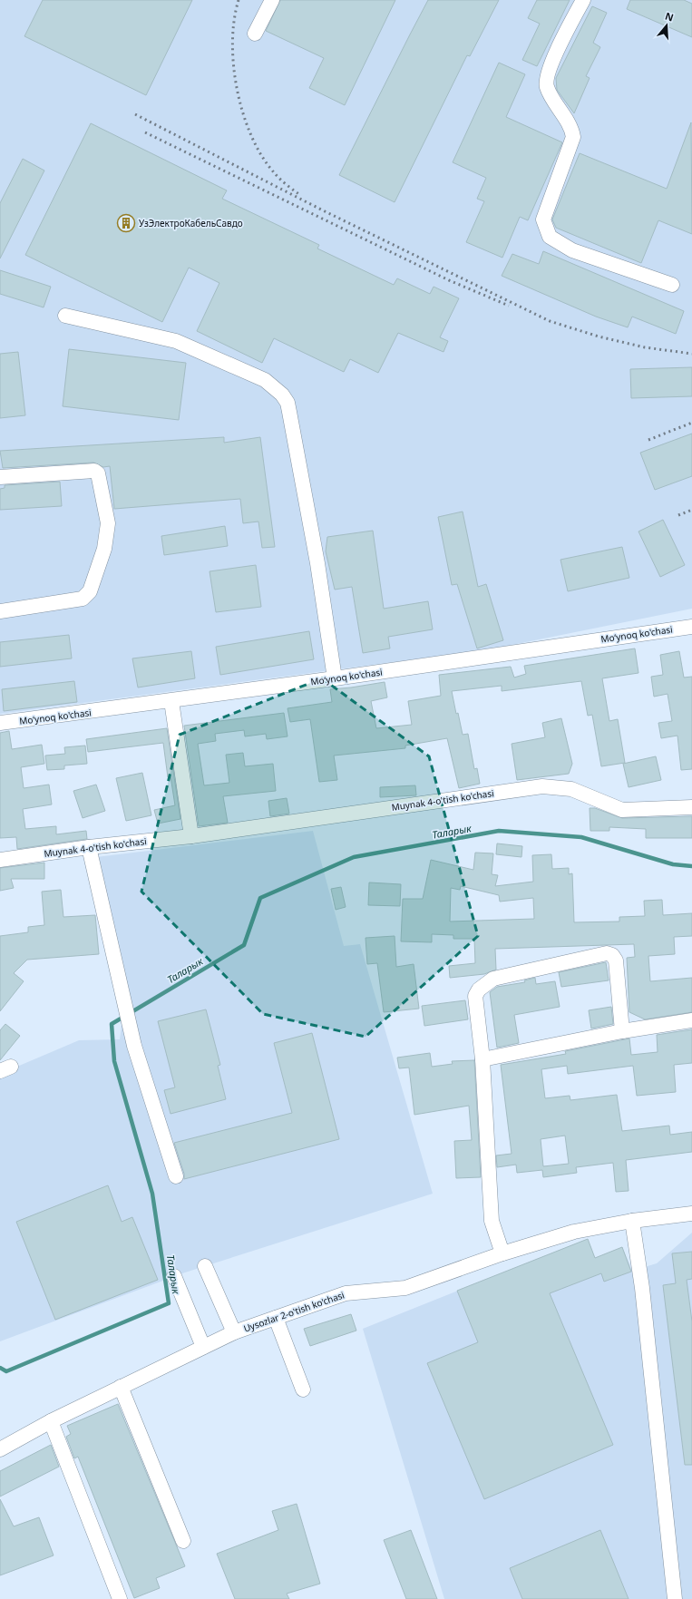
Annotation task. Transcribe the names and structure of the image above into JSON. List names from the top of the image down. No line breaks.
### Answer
{"streets":{"street":["Moʻynoq ko'chasi","Muynak 4-o'tish ko'chasi","Uysozlar 2-o'tish ko'chasi"]},"water":["Таларык"],"places":{"building":["УзЭлектроКабельСавдо"]},"north":"top"}
